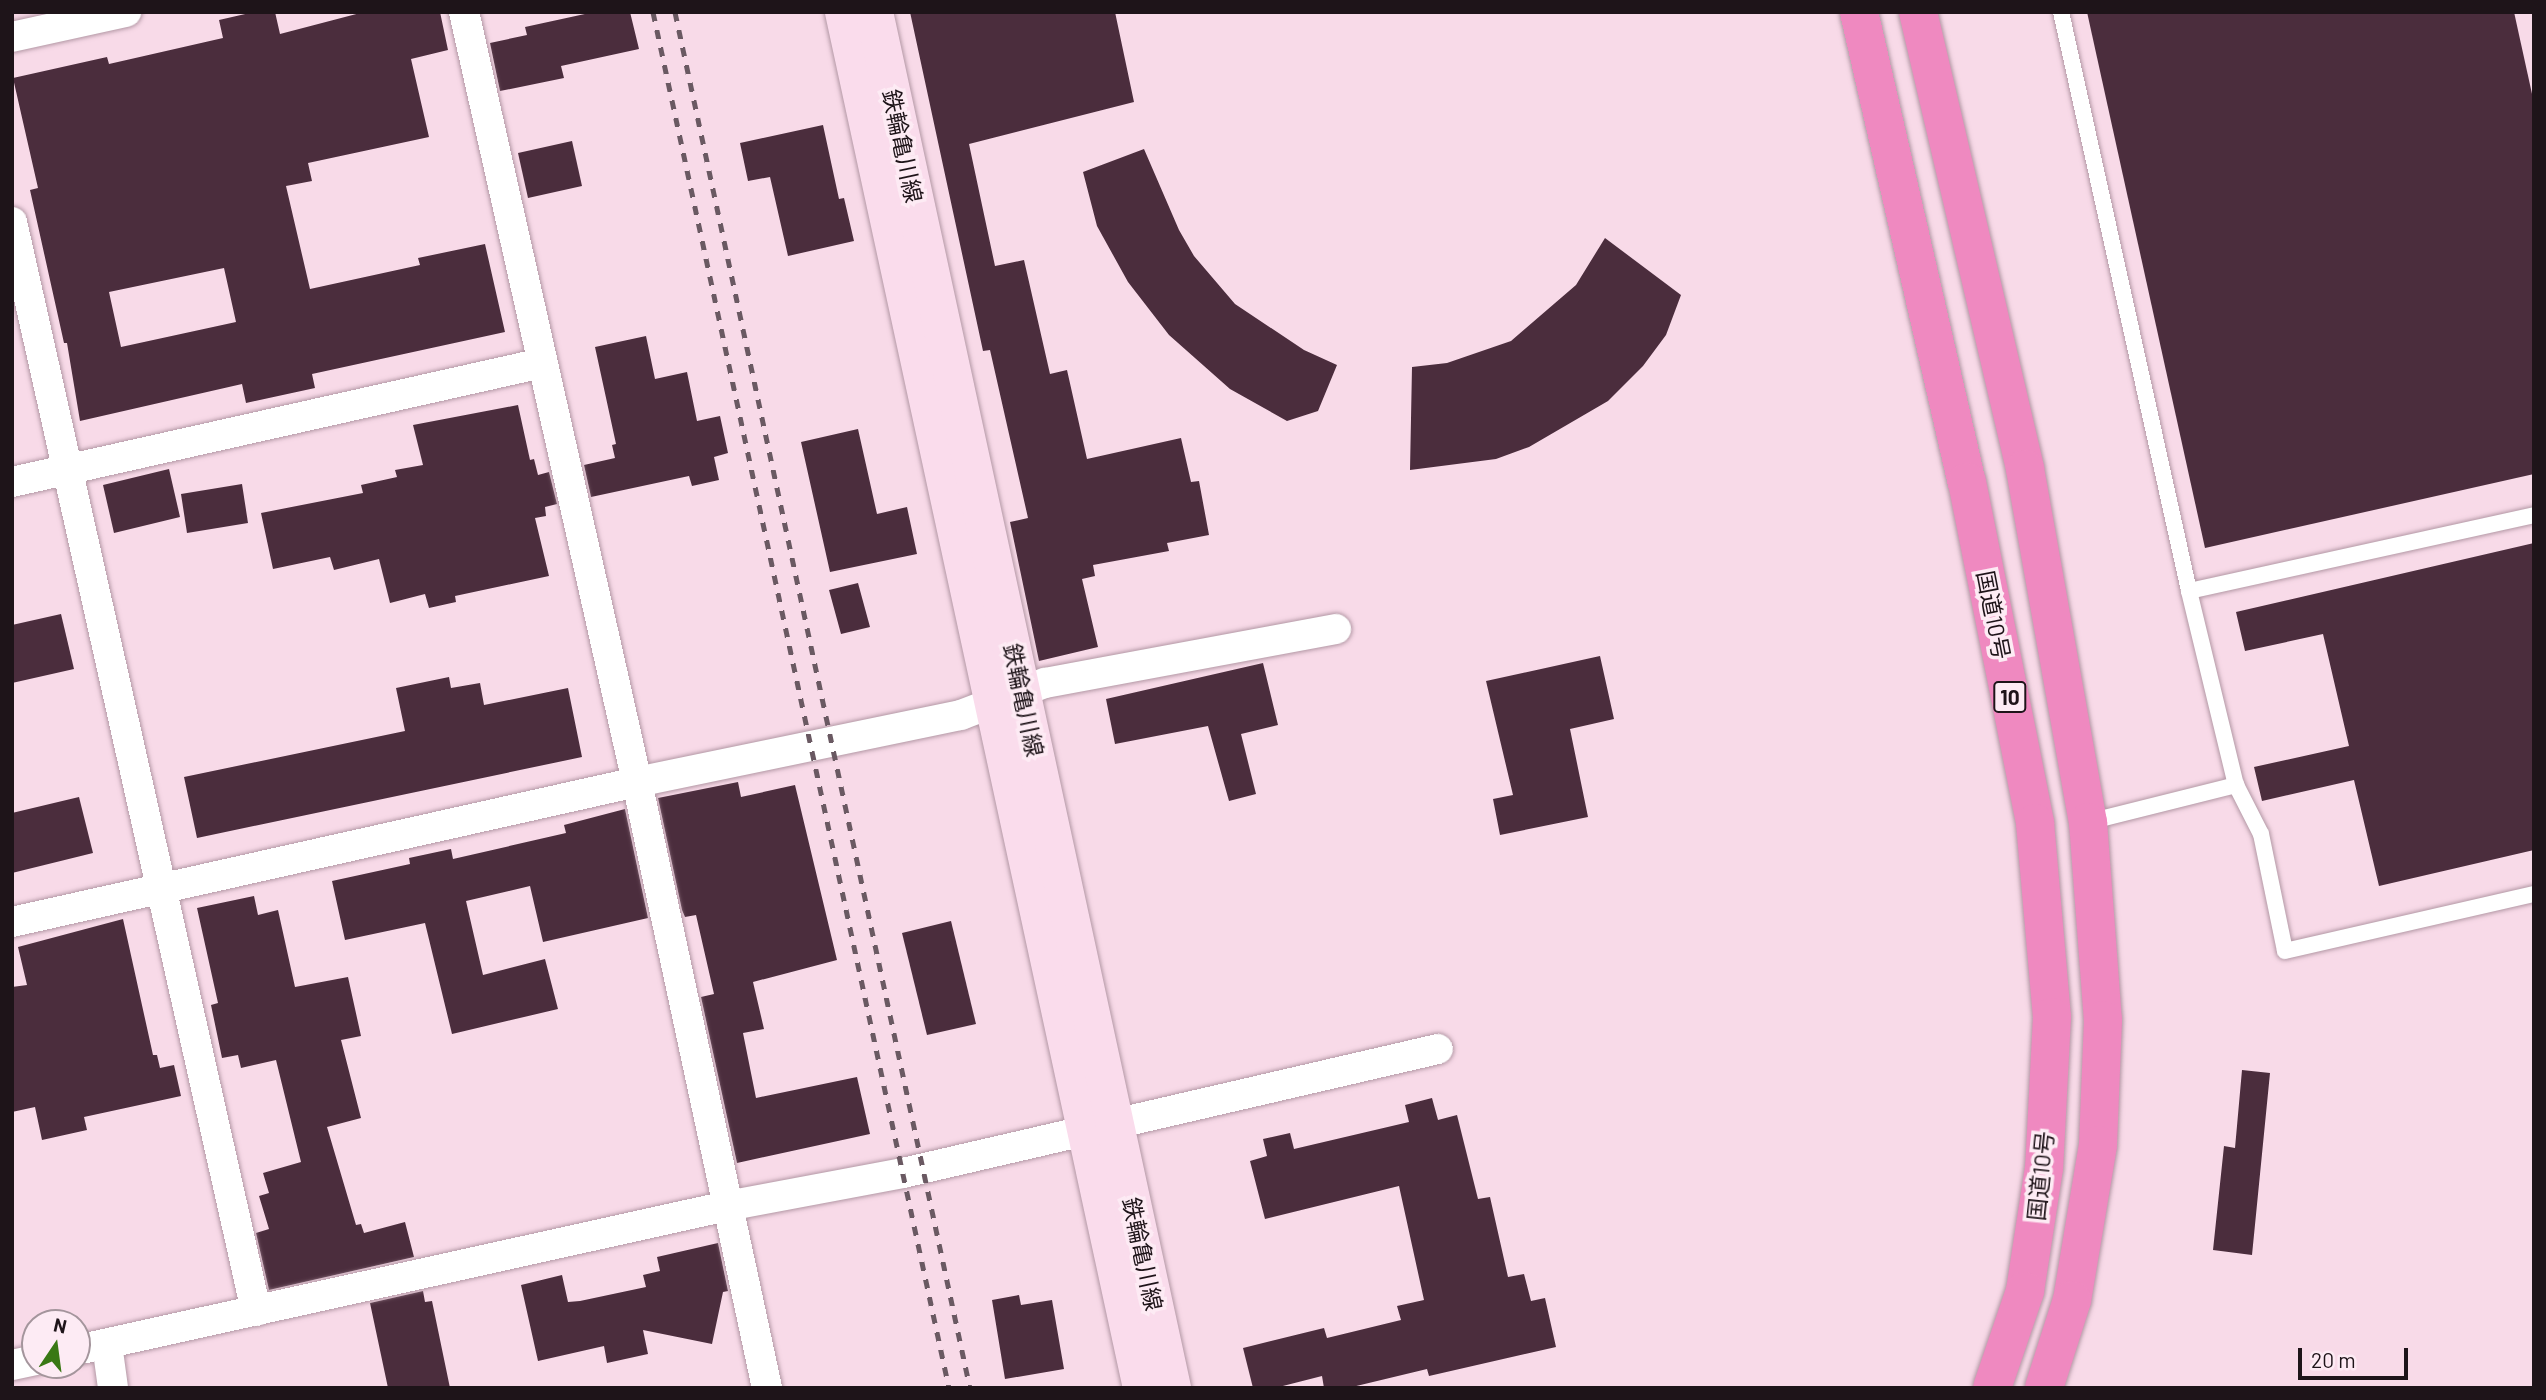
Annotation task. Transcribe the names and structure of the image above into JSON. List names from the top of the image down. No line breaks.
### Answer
{"streets":{"highway":["国道10号","10"],"main road":["鉄輪亀川線"]},"scale_bar":"20 m","north":"top"}
